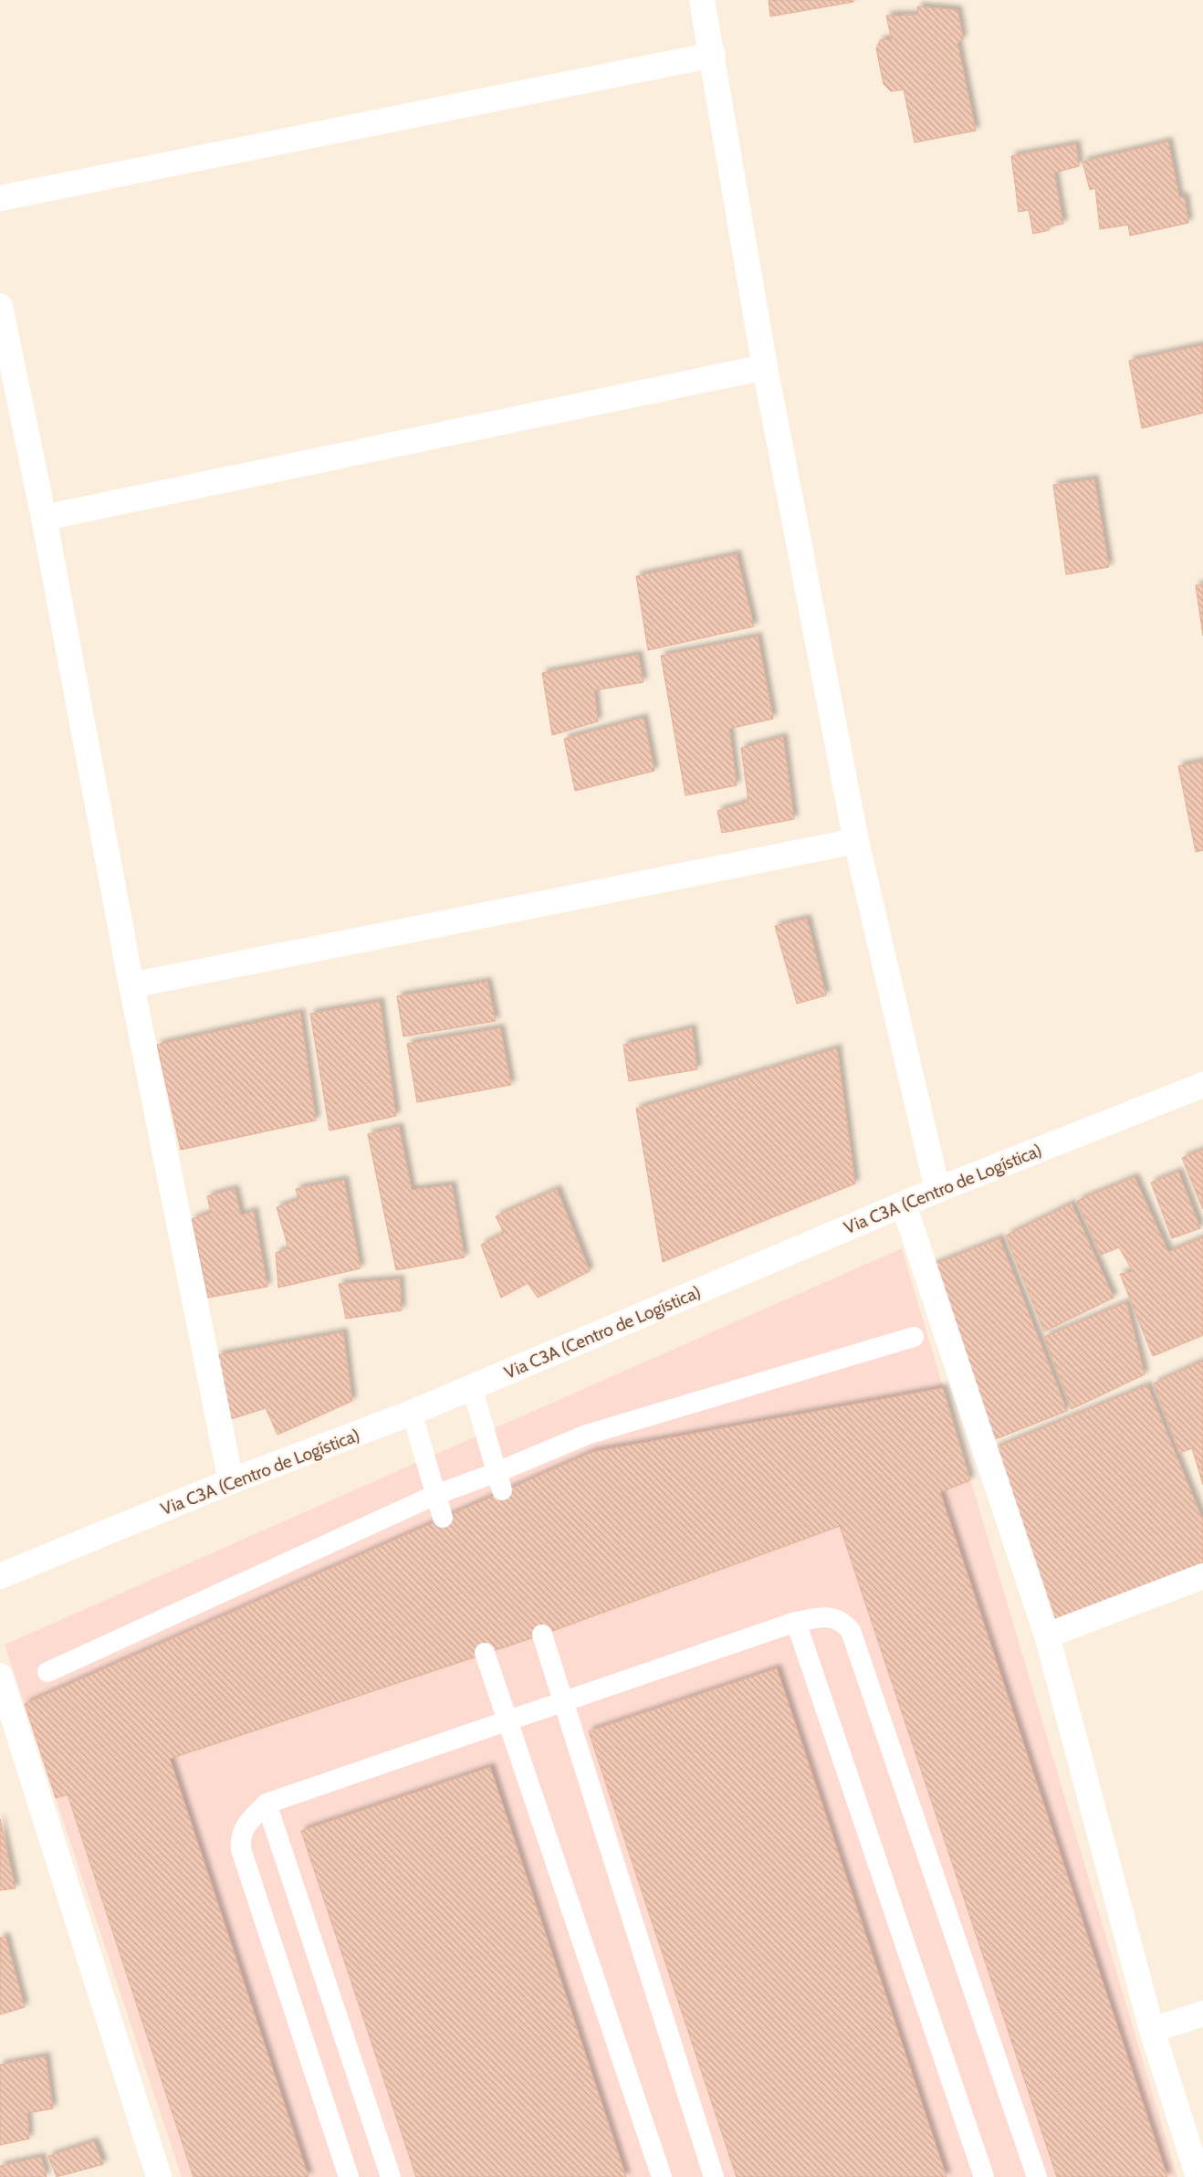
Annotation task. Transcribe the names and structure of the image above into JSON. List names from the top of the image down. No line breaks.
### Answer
{"streets":{"street":["Via C3A (Centro de Logística)"]}}
